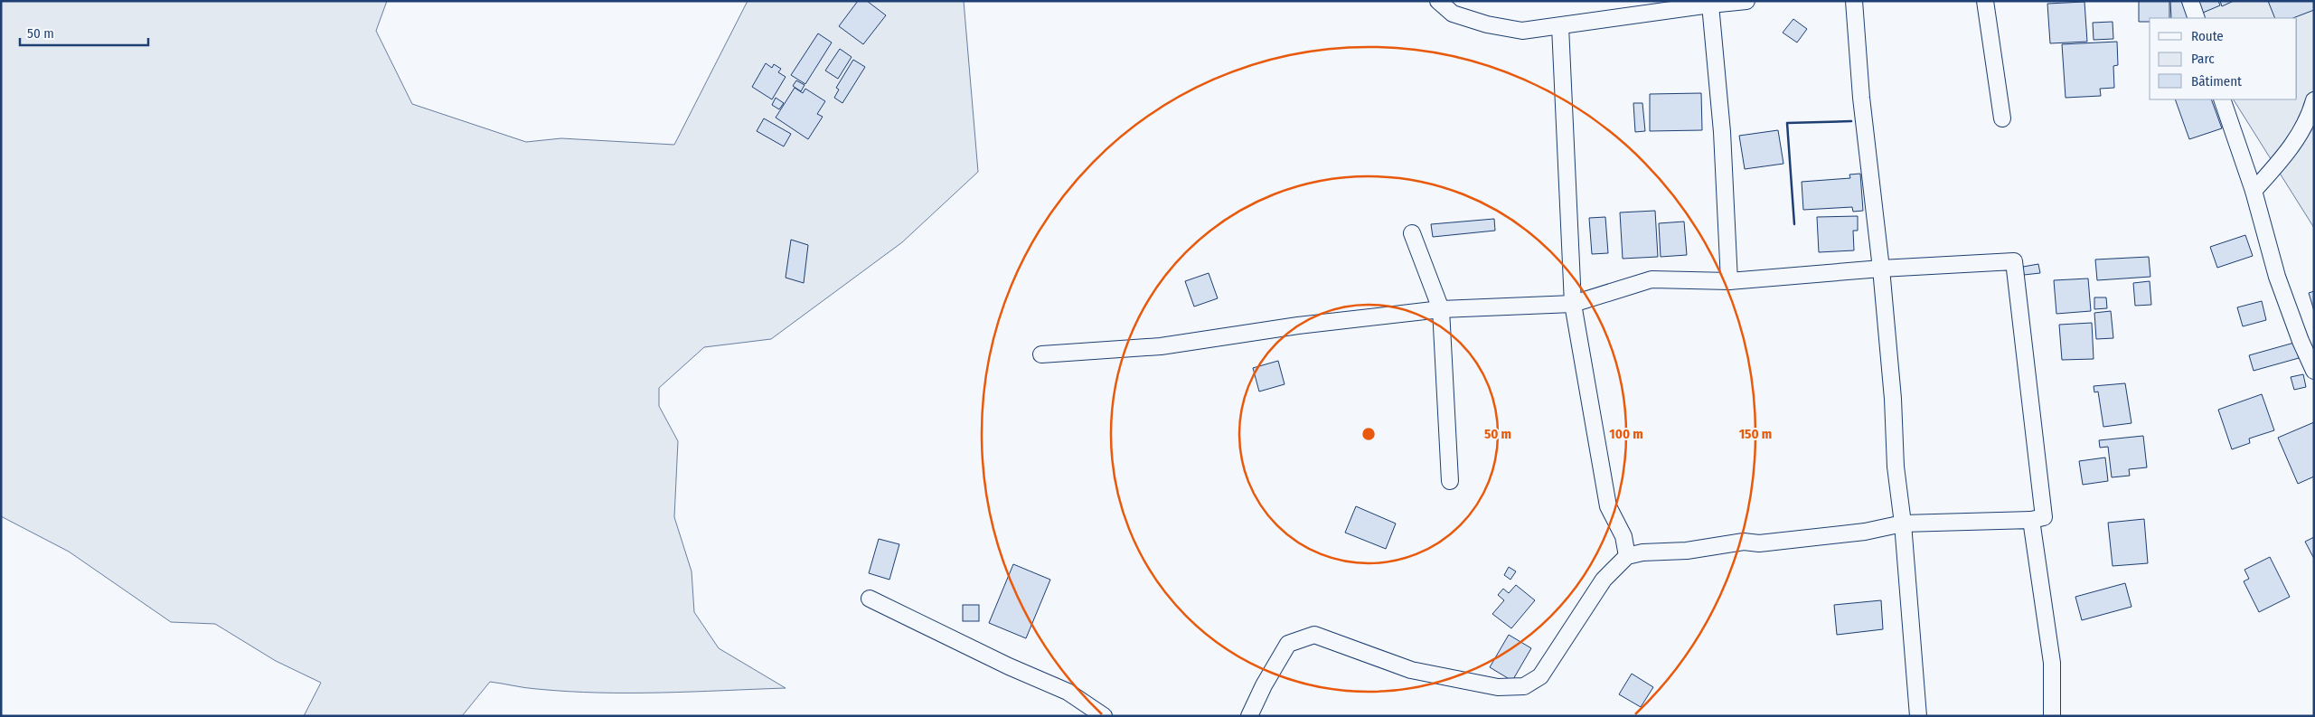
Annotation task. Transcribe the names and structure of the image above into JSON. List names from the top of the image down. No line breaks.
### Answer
{"legend":["Route","Parc","Bâtiment"],"scale_bar":"50 m","rings":["50 m","100 m","150 m"]}
